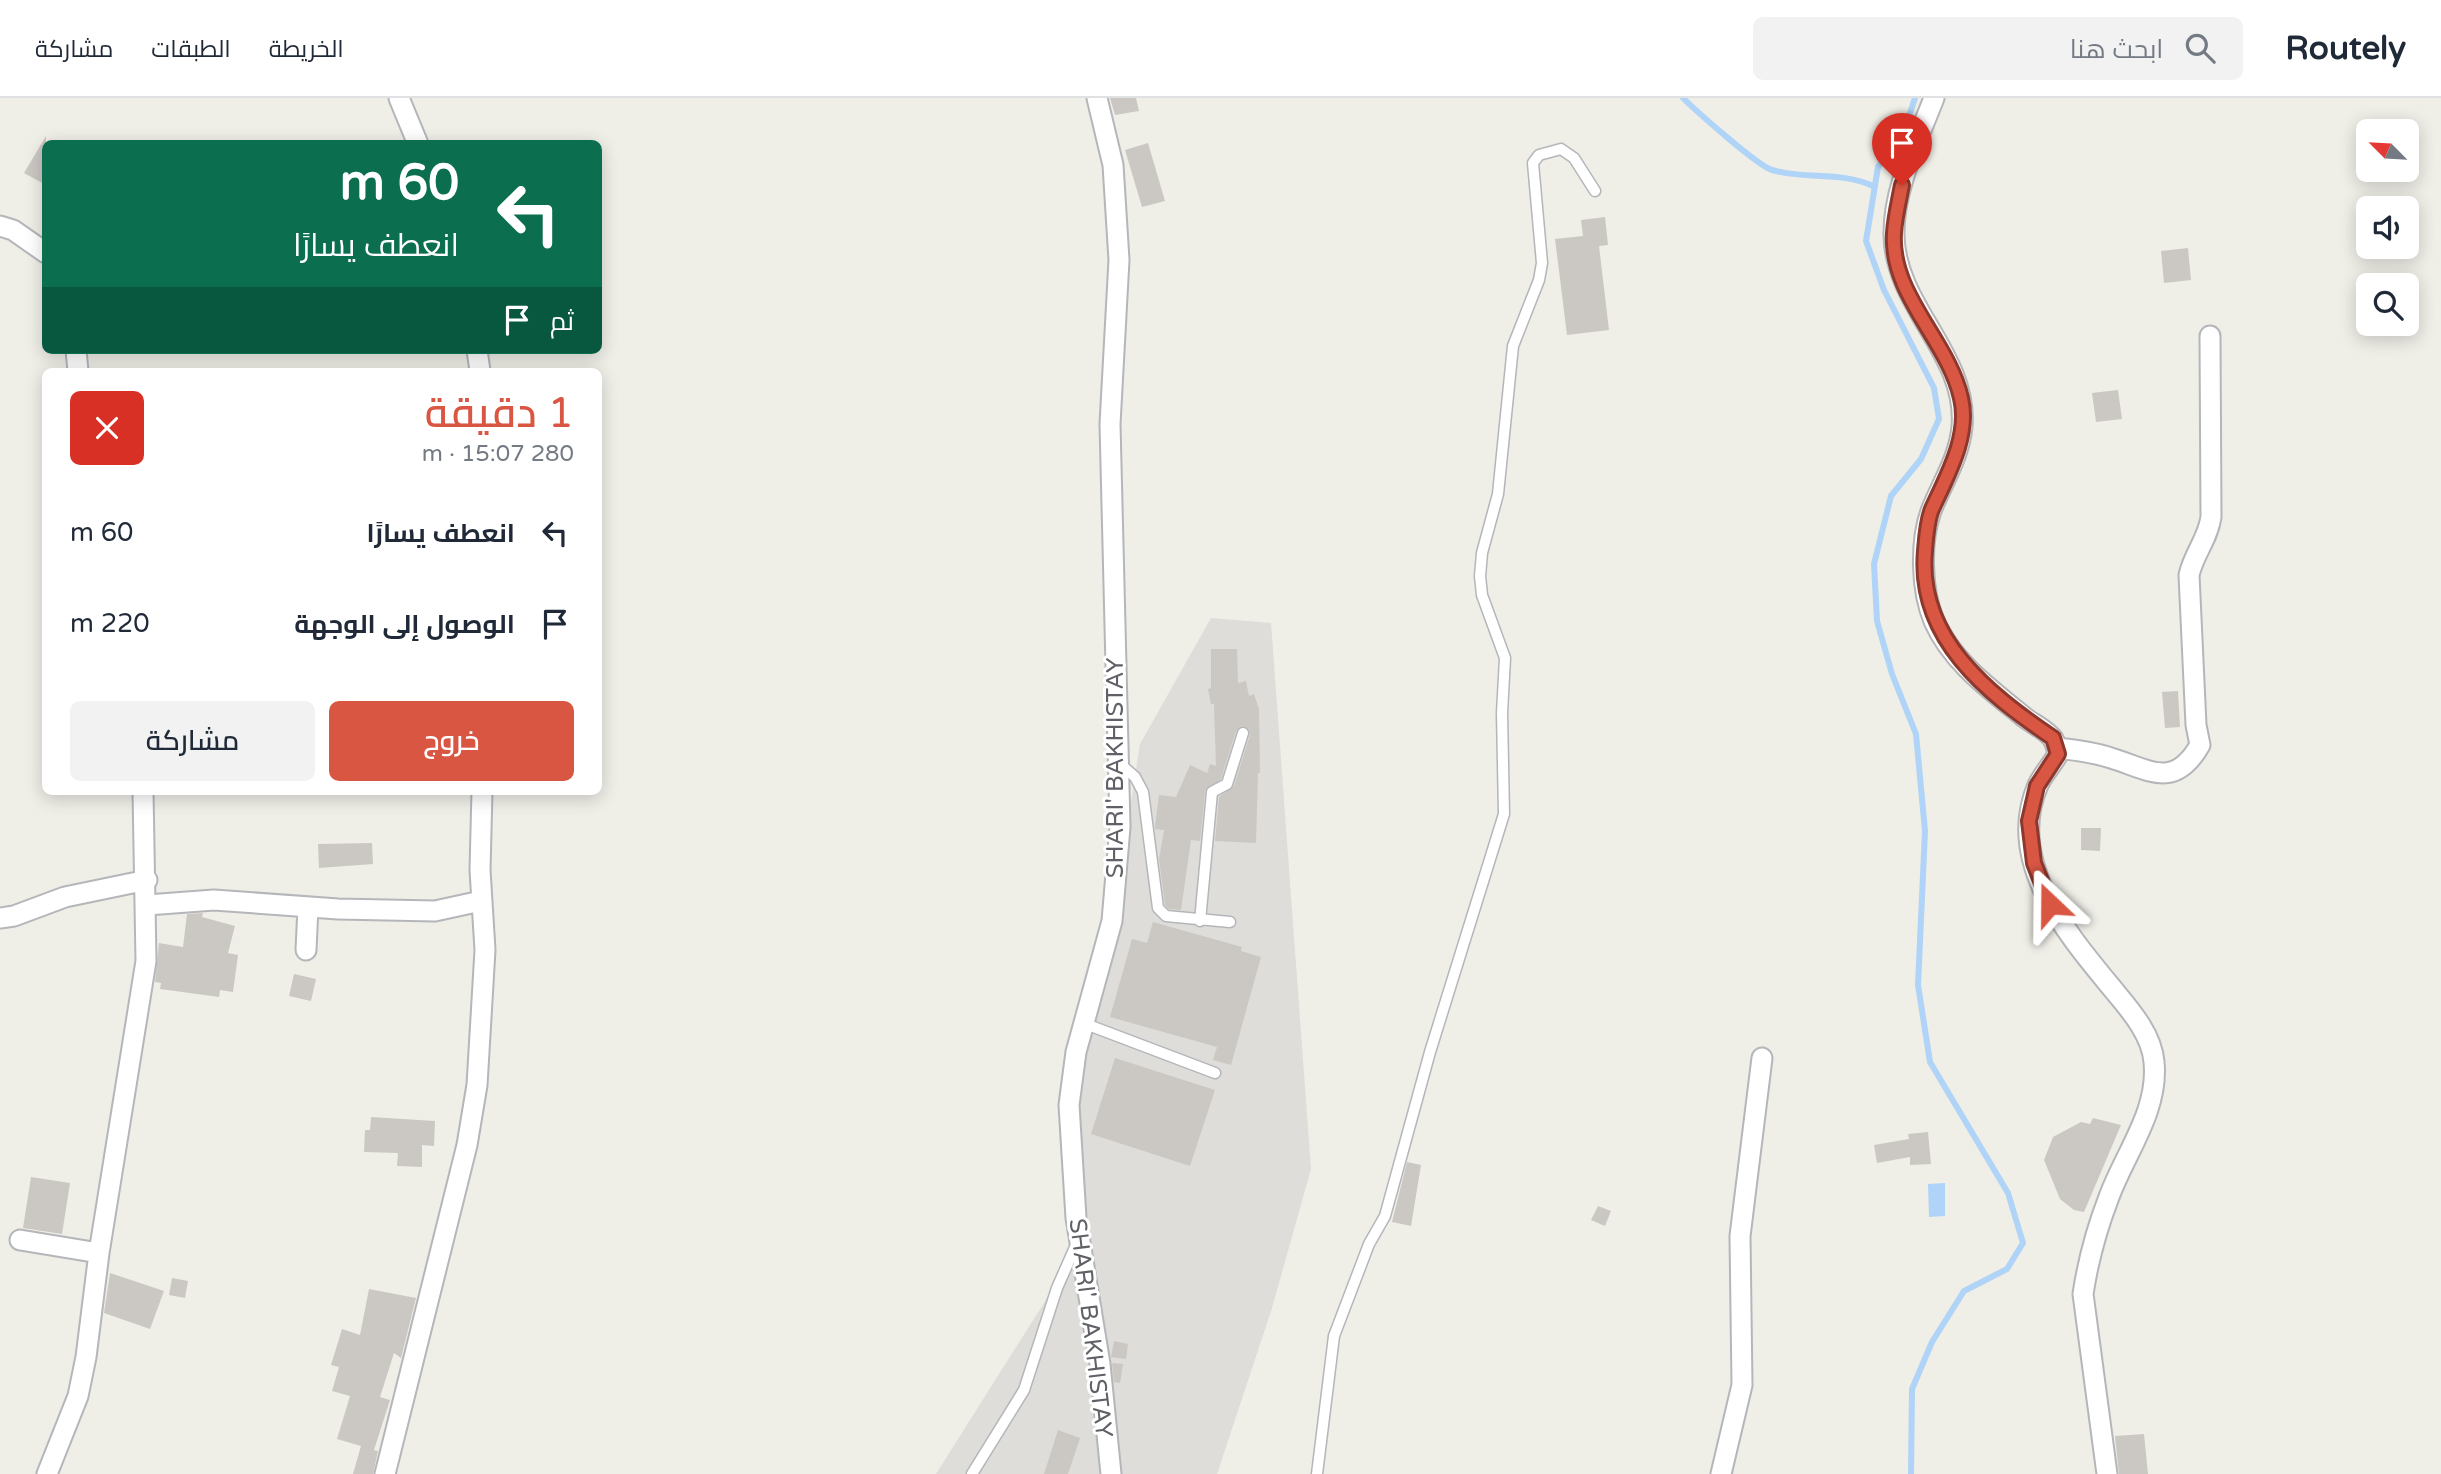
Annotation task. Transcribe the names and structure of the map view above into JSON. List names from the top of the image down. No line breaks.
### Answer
{"streets":{"street":["SHARI' BAKHISTAY"]},"north":"top left","page":{"header":"Routely","search":"ابحث هنا","nav":["الخريطة","الطبقات","مشاركة"],"turn":["60 m","انعطف يسارًا"],"then":"ثم","heading":["1 دقيقة","280 m · 15:07"],"list":[{"name":"انعطف يسارًا","value":"60 m"},{"name":"الوصول إلى الوجهة","value":"220 m"}],"buttons":["خروج","مشاركة"]}}
